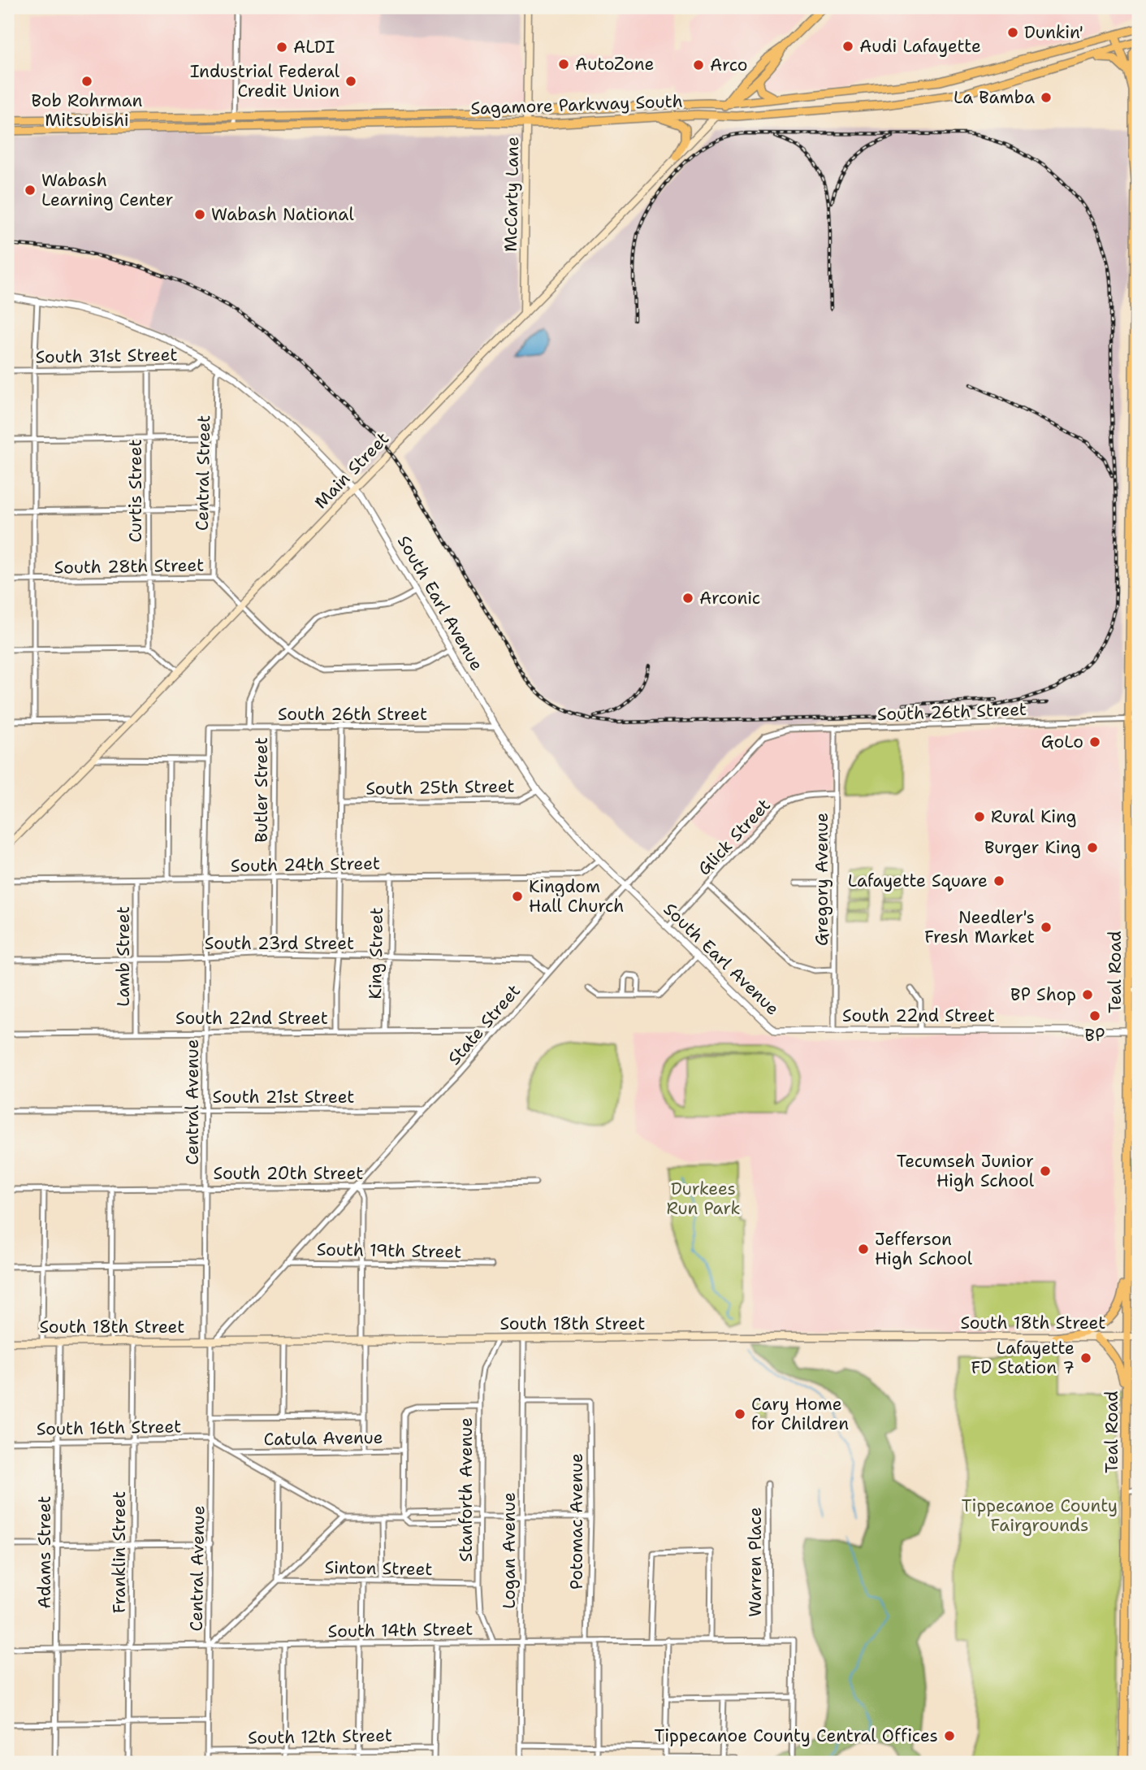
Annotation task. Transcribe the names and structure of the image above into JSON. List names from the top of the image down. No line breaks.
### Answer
{"streets":{"main road":["Sagamore Parkway South","McCarty Lane","Main Street","Teal Road","South 18th Street"],"street":["South 31st Street","Central Street","Curtis Street","South 28th Street","South Earl Avenue","South 26th Street","South 25th Street","Butler Street","Glick Street","South 24th Street","Gregory Avenue","South 23rd Street","King Street","Lamb Street","South 22nd Street","State Street","South 21st Street","Central Avenue","South 20th Street","South 19th Street","South 16th Street","Catula Avenue","Stanforth Avenue","Potomac Avenue","Logan Avenue","Adams Street","Franklin Street","Warren Place","Sinton Street","South 14th Street","South 12th Street"]},"crossings":[["Sagamore Parkway South","McCarty Lane"],["Sagamore Parkway South","Main Street"],["Sagamore Parkway South","Teal Road"],["McCarty Lane","Main Street"],["South 31st Street","Curtis Street"],["South 31st Street","South Earl Avenue"],["Main Street","South 28th Street"],["Main Street","South Earl Avenue"],["Central Street","South 28th Street"],["Central Street","South Earl Avenue"],["Curtis Street","South 28th Street"],["South 28th Street","South Earl Avenue"],["South Earl Avenue","South 26th Street"],["South Earl Avenue","South 25th Street"],["South Earl Avenue","Glick Street"],["South Earl Avenue","South 24th Street"],["South Earl Avenue","South 22nd Street"],["South Earl Avenue","State Street"],["South 26th Street","Butler Street"],["South 26th Street","Gregory Avenue"],["South 26th Street","Teal Road"],["South 26th Street","State Street"],["South 26th Street","Central Avenue"],["Butler Street","South 24th Street"],["Butler Street","South 23rd Street"],["Glick Street","Gregory Avenue"],["South 24th Street","King Street"],["South 24th Street","Lamb Street"],["South 24th Street","Central Avenue"],["Gregory Avenue","South 22nd Street"],["South 23rd Street","King Street"],["South 23rd Street","Lamb Street"],["South 23rd Street","State Street"],["South 23rd Street","Central Avenue"],["King Street","South 22nd Street"],["Lamb Street","South 22nd Street"],["Teal Road","South 22nd Street"],["Teal Road","South 18th Street"],["South 22nd Street","State Street"],["South 22nd Street","Central Avenue"],["State Street","South 21st Street"],["State Street","Central Avenue"],["State Street","South 20th Street"],["State Street","South 19th Street"],["State Street","South 18th Street"],["South 21st Street","Central Avenue"],["Central Avenue","South 20th Street"],["Central Avenue","South 18th Street"],["Central Avenue","South 16th Street"],["Central Avenue","South 14th Street"],["Central Avenue","South 12th Street"],["South 18th Street","Stanforth Avenue"],["South 18th Street","Logan Avenue"],["South 18th Street","Adams Street"],["South 18th Street","Franklin Street"],["South 16th Street","Adams Street"],["South 16th Street","Franklin Street"],["Catula Avenue","Stanforth Avenue"],["Stanforth Avenue","Sinton Street"],["Stanforth Avenue","South 14th Street"],["Potomac Avenue","Logan Avenue"],["Potomac Avenue","South 14th Street"],["Logan Avenue","South 14th Street"],["Adams Street","South 14th Street"],["Franklin Street","South 14th Street"],["Warren Place","South 14th Street"]],"parks":["Durkees Run Park","Tippecanoe County Fairgrounds"],"places":["Dunkin'","Audi Lafayette","ALDI","AutoZone","Arco","Bob Rohrman Mitsubishi","Industrial Federal Credit Union","La Bamba","Wabash Learning Center","Wabash National","Arconic","GoLo","Rural King","Burger King","Lafayette Square","Kingdom Hall Church","Needler's Fresh Market","BP Shop","BP","Tecumseh Junior High School","Jefferson High School","Lafayette FD Station 7","Cary Home for Children","Tippecanoe County Central Offices"]}
